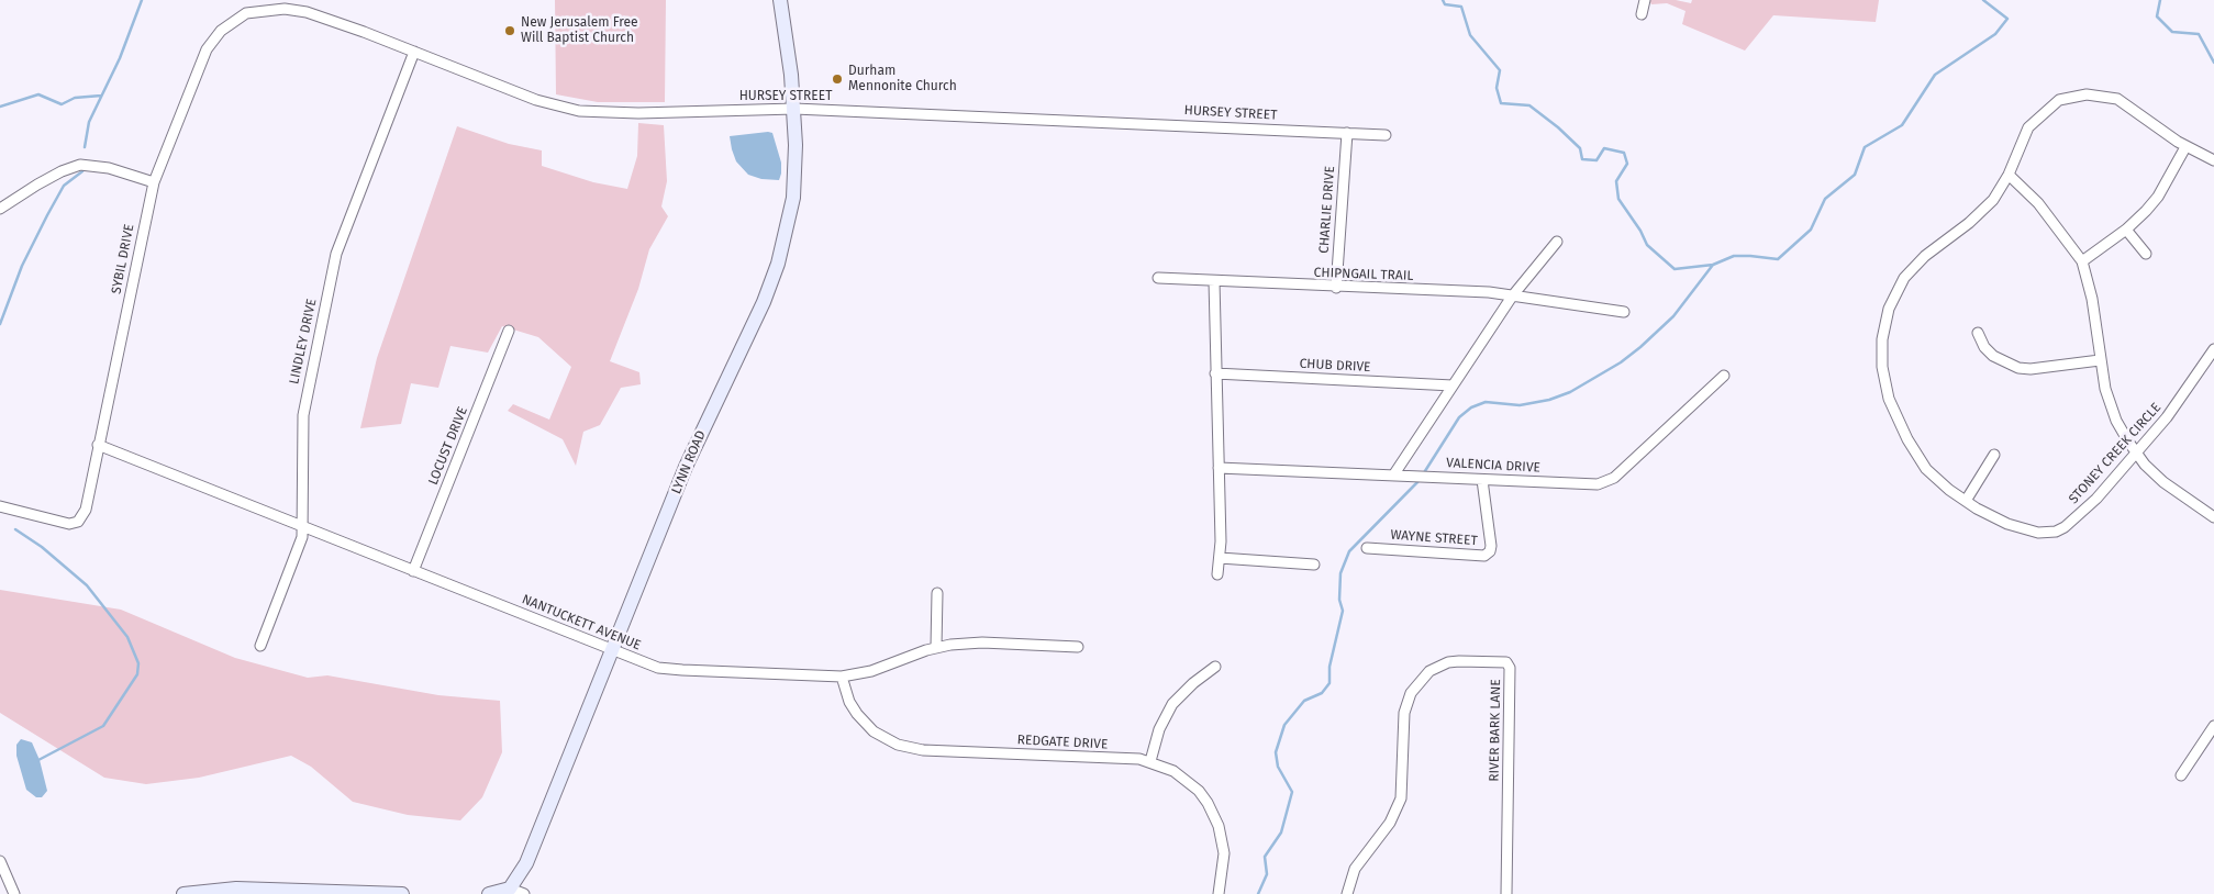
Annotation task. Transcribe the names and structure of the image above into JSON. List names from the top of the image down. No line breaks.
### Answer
{"streets":{"street":["HURSEY STREET","CHARLIE DRIVE","SYBIL DRIVE","CHIPNGAIL TRAIL","LINDLEY DRIVE","CHUB DRIVE","LOCUST DRIVE","STONEY CREEK CIRCLE","LYNN ROAD","VALENCIA DRIVE","WAYNE STREET","NANTUCKETT AVENUE","RIVER BARK LANE","REDGATE DRIVE"]},"crossings":[["HURSEY STREET","CHARLIE DRIVE"],["HURSEY STREET","SYBIL DRIVE"],["HURSEY STREET","LINDLEY DRIVE"],["HURSEY STREET","LYNN ROAD"],["CHARLIE DRIVE","CHIPNGAIL TRAIL"],["SYBIL DRIVE","NANTUCKETT AVENUE"],["LINDLEY DRIVE","NANTUCKETT AVENUE"],["LOCUST DRIVE","NANTUCKETT AVENUE"],["LYNN ROAD","NANTUCKETT AVENUE"],["VALENCIA DRIVE","WAYNE STREET"],["NANTUCKETT AVENUE","REDGATE DRIVE"]],"places":["New Jerusalem Free Will Baptist Church","Durham Mennonite Church"]}
